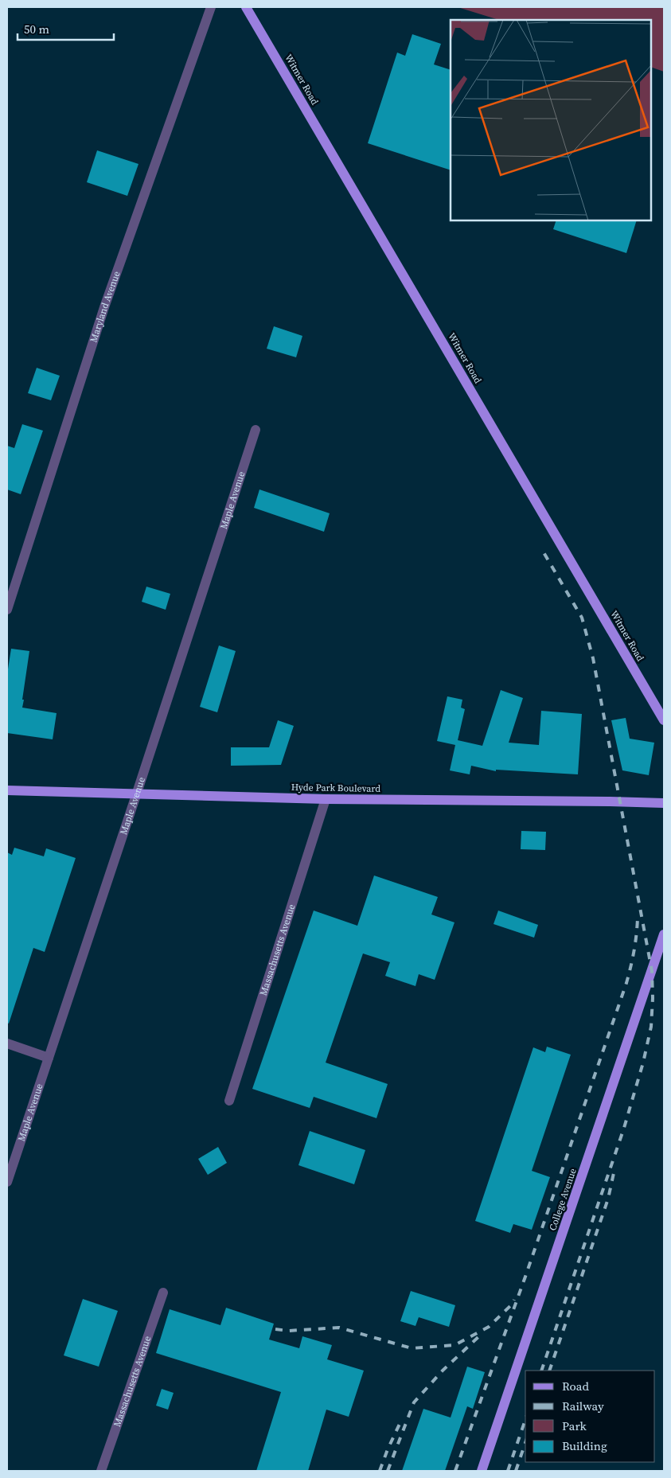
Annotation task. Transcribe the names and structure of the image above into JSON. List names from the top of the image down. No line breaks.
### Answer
{"streets":{"main road":["Witmer Road","Hyde Park Boulevard","College Avenue"],"street":["Maryland Avenue","Maple Avenue","Massachusetts Avenue"]},"crossings":[["Maple Avenue","Hyde Park Boulevard"],["Hyde Park Boulevard","Massachusetts Avenue"]],"legend":["Road","Railway","Park","Building"],"scale_bar":"50 m"}
